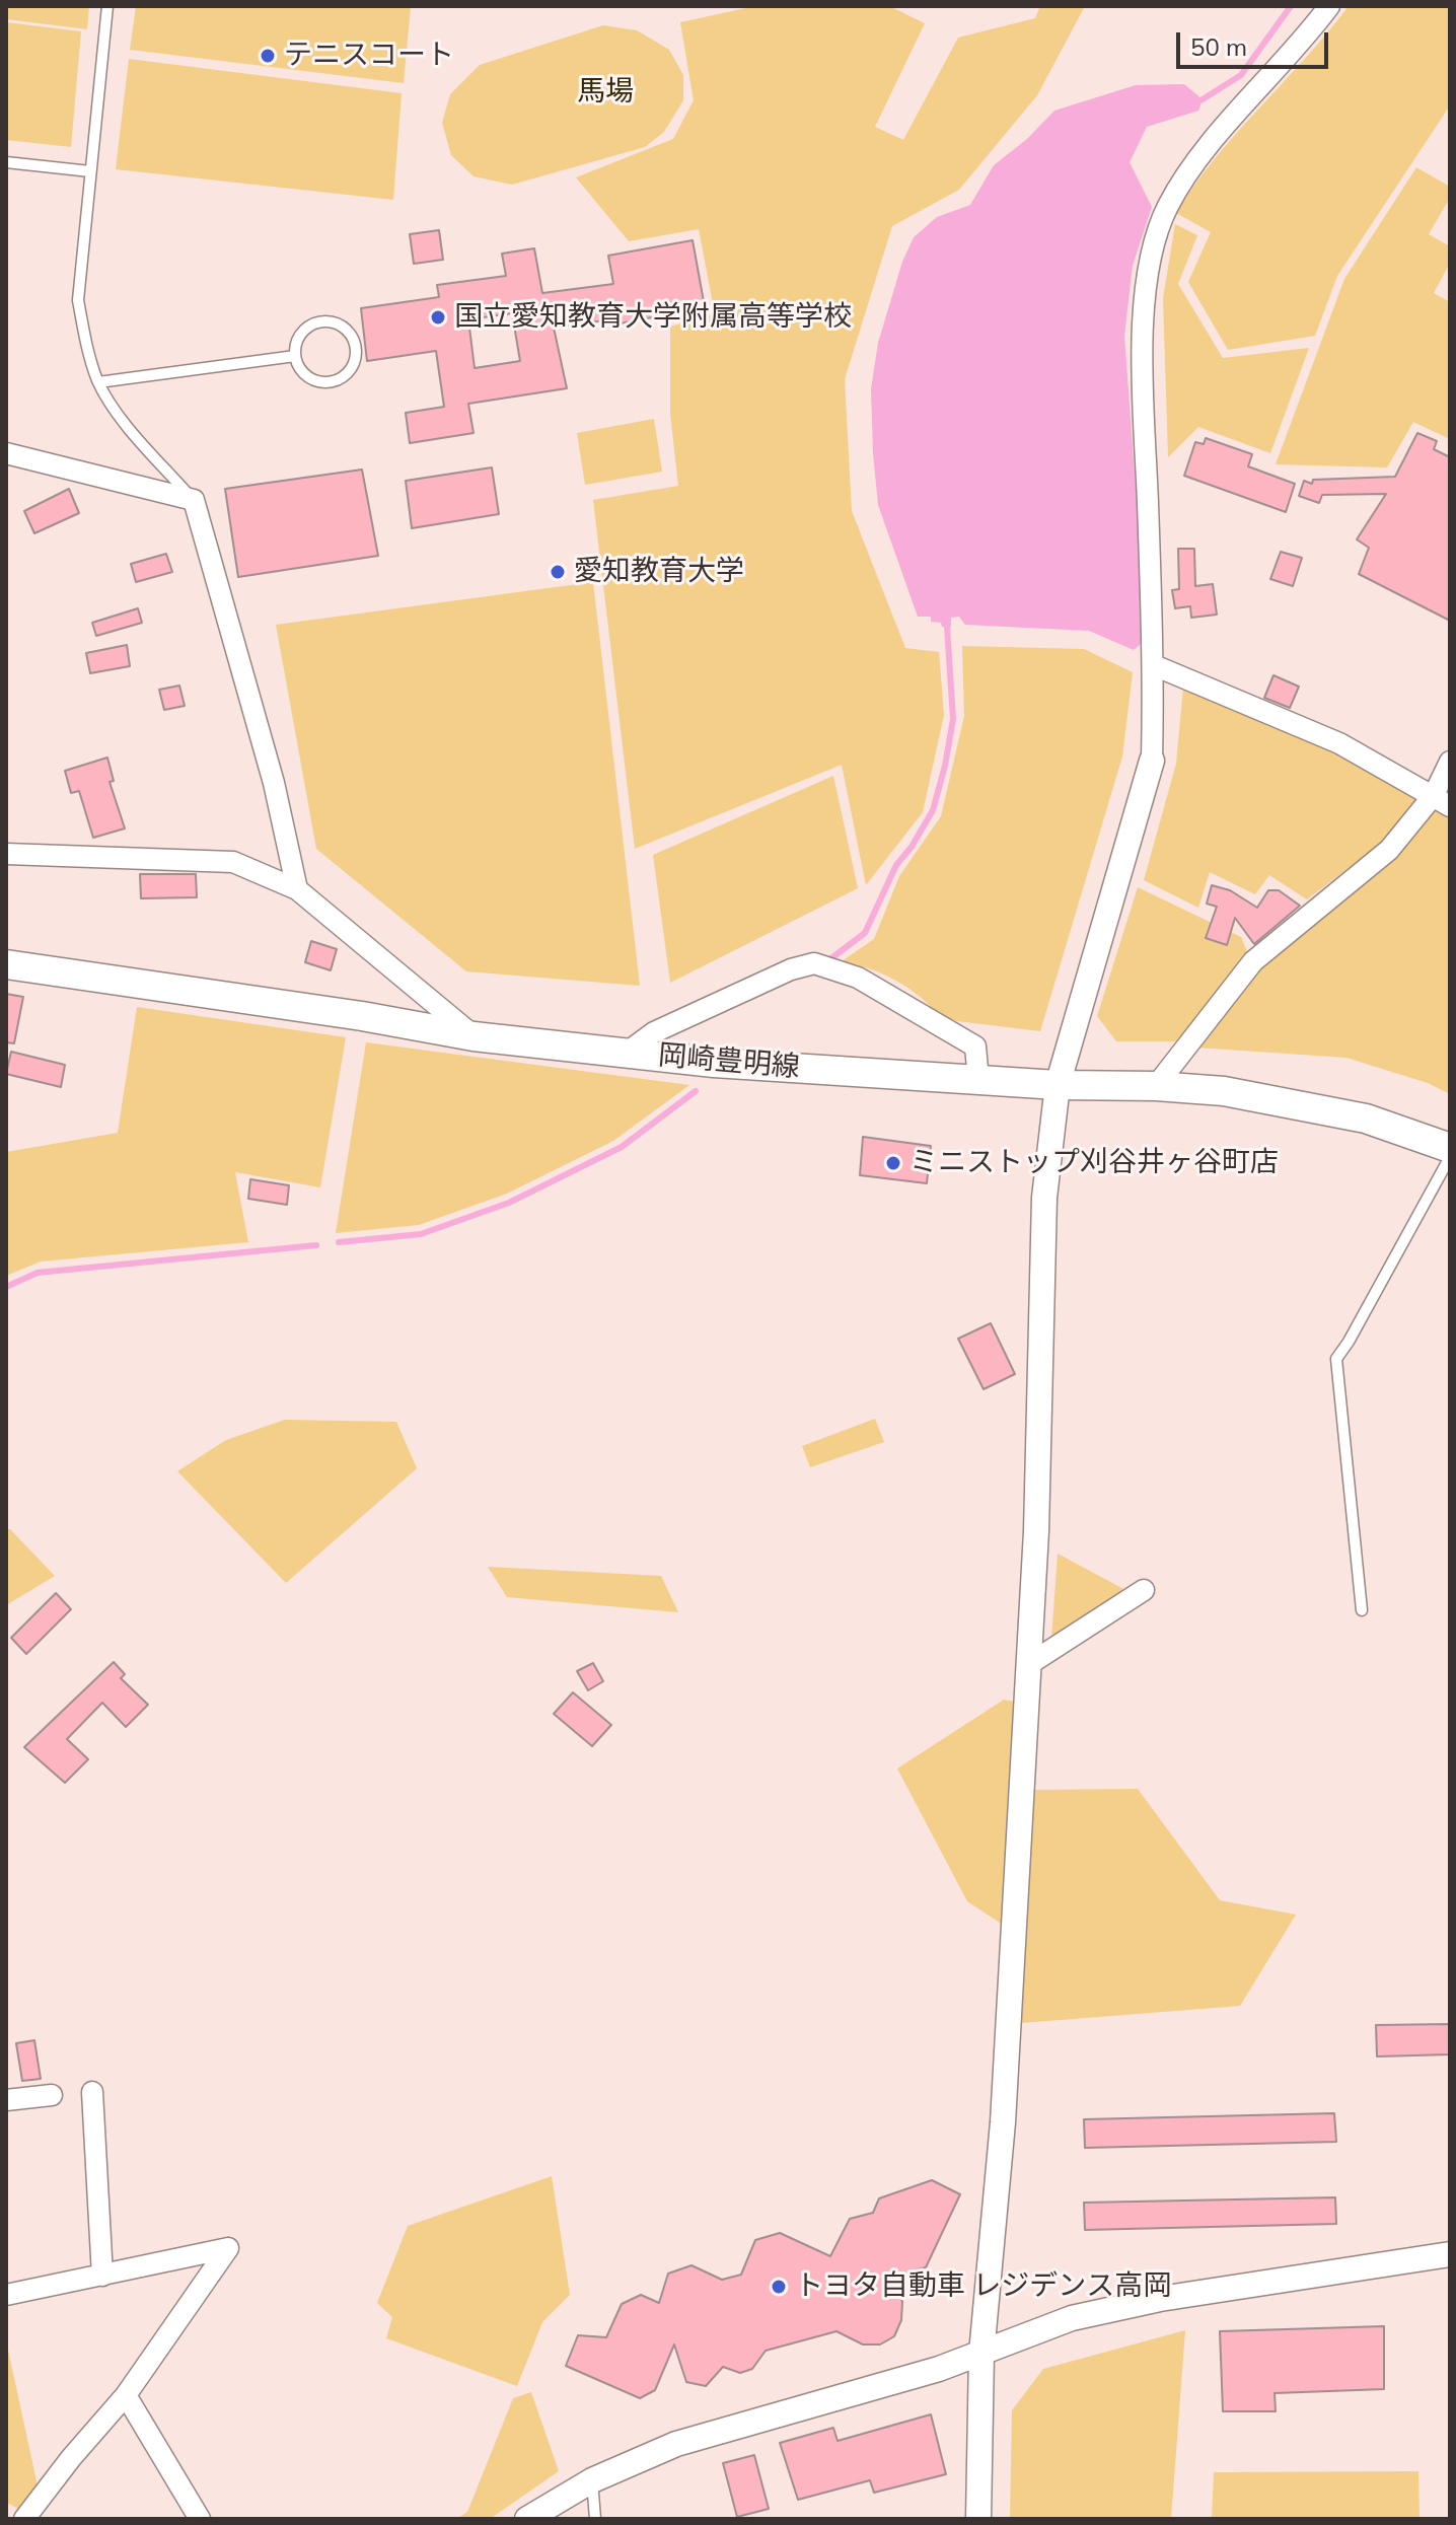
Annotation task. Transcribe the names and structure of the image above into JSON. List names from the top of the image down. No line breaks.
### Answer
{"streets":{"main road":["岡崎豊明線"]},"parks":["馬場"],"places":["テニスコート","国立愛知教育大学附属高等学校","愛知教育大学","ミニストップ刈谷井ヶ谷町店","トヨタ自動車 レジデンス高岡"],"scale_bar":"50 m"}
